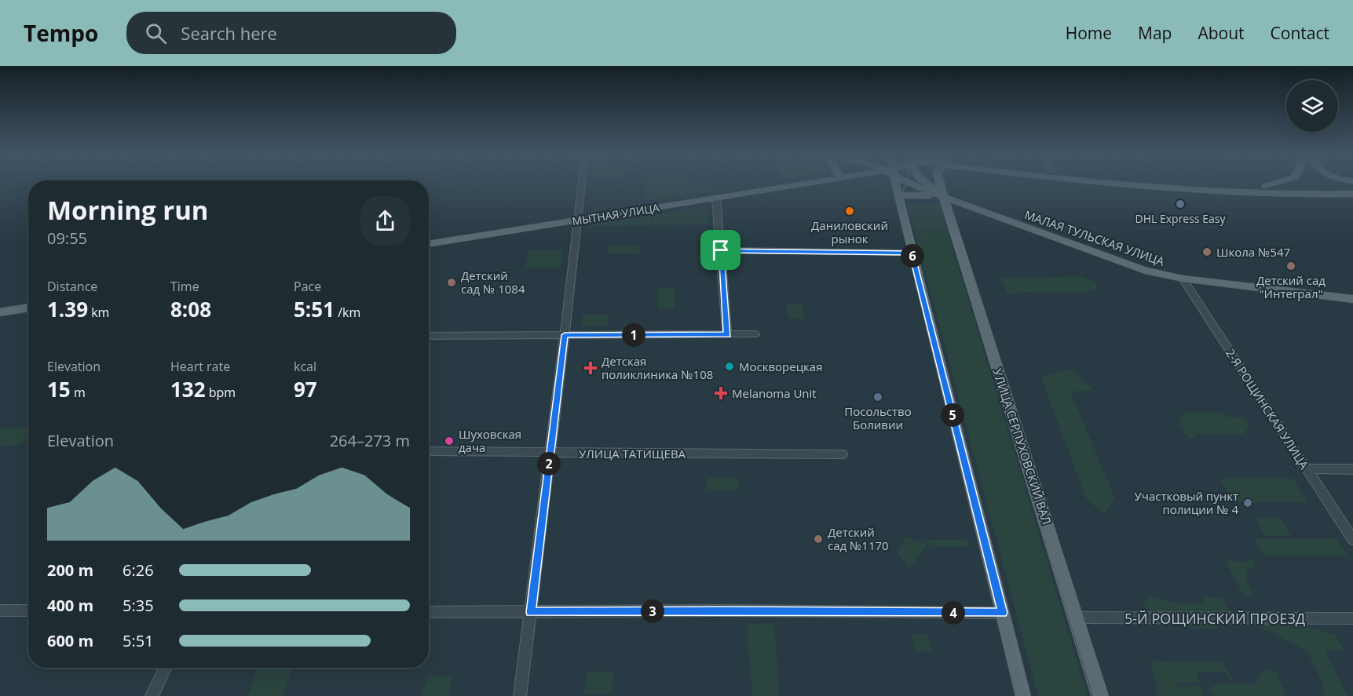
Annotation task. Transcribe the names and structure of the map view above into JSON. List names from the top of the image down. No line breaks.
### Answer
{"streets":{"main road":["МЫТНАЯ УЛИЦА","МАЛАЯ ТУЛЬСКАЯ УЛИЦА","УЛИЦА СЕРПУХОВСКИЙ ВАЛ"],"street":["2-Я РОЩИНСКАЯ УЛИЦА","УЛИЦА ТАТИЩЕВА","5-Й РОЩИНСКИЙ ПРОЕЗД"]},"crossings":[["МАЛАЯ ТУЛЬСКАЯ УЛИЦА","2-Я РОЩИНСКАЯ УЛИЦА"],["МАЛАЯ ТУЛЬСКАЯ УЛИЦА","УЛИЦА СЕРПУХОВСКИЙ ВАЛ"],["УЛИЦА СЕРПУХОВСКИЙ ВАЛ","5-Й РОЩИНСКИЙ ПРОЕЗД"]],"places":{"other":["DHL Express Easy","Даниловский рынок","Школа №547","Детский сад \"Интеграл\"","Детский сад № 1084","Москворецкая","Посольство Боливии","Шуховская дача","Участковый пункт полиции № 4","Детский сад №1170"],"health":["Детская поликлиника №108","Melanoma Unit"]},"page":{"header":"Tempo","search":"Search here","nav":["Home","Map","About","Contact"],"heading":["Morning run","09:55"],"pins":["6","1","5","2","3","4"],"stats":[["Distance","1.39 km"],["Time","8:08"],["Pace","5:51 /km"],["Elevation","15 m"],["Heart rate","132 bpm"],["kcal","97"]],"chart":["Elevation","264–273 m"],"list":[{"name":"200 m","note":"6:26"},{"name":"400 m","note":"5:35"},{"name":"600 m","note":"5:51"}]}}
